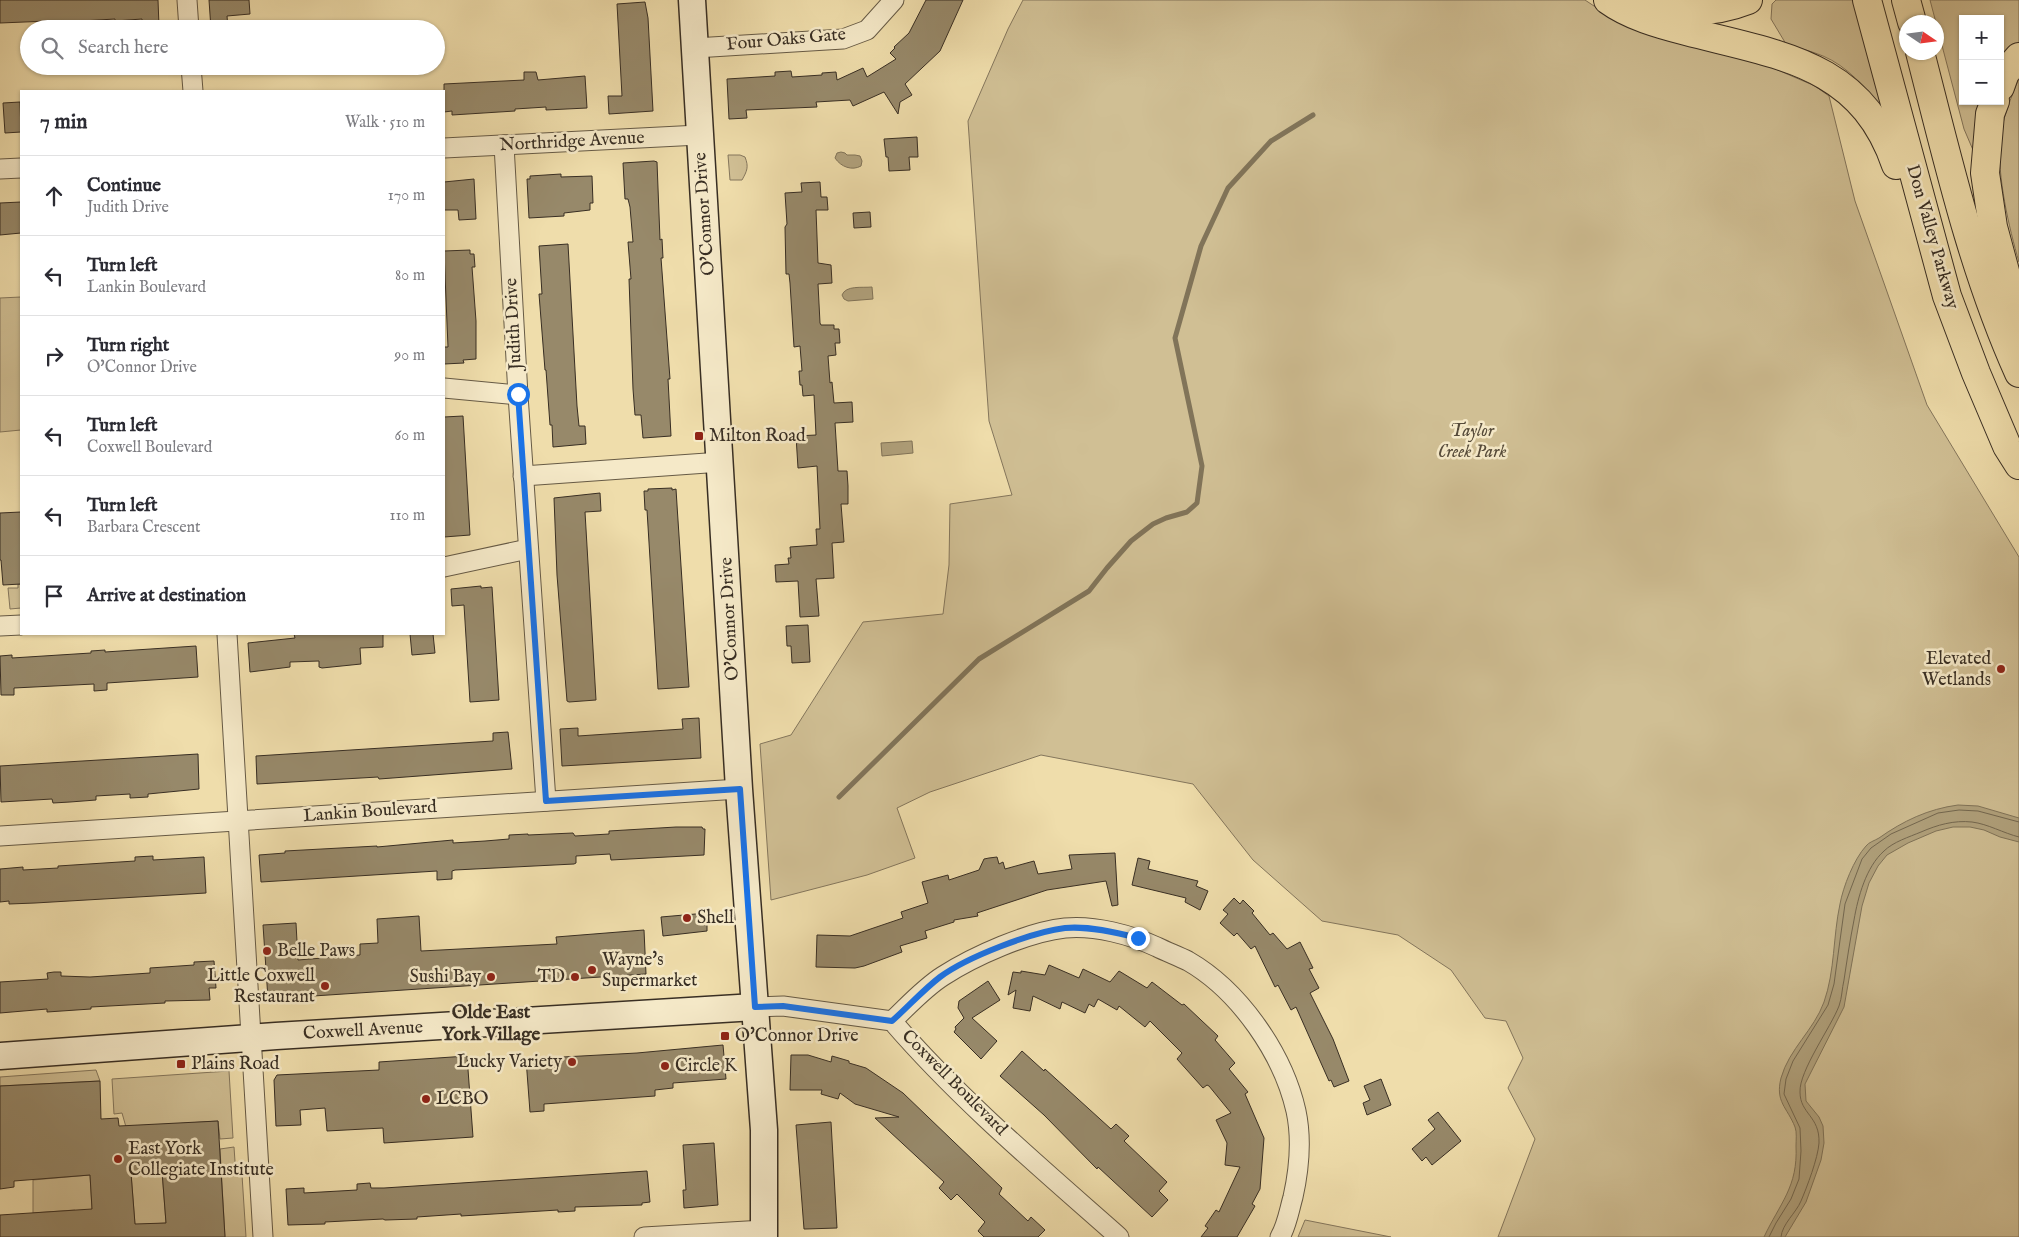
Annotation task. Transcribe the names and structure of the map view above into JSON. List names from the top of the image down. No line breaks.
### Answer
{"streets":{"highway":["Don Valley Parkway"],"main road":["O'Connor Drive","Coxwell Avenue"],"street":["Four Oaks Gate","Northridge Avenue","Judith Drive","Lankin Boulevard","Coxwell Boulevard"]},"crossings":[["Four Oaks Gate","O'Connor Drive"],["Northridge Avenue","O'Connor Drive"],["Northridge Avenue","Judith Drive"],["O'Connor Drive","Lankin Boulevard"],["O'Connor Drive","Coxwell Avenue"],["O'Connor Drive","Coxwell Boulevard"],["Judith Drive","Lankin Boulevard"],["Coxwell Avenue","Coxwell Boulevard"]],"districts":["Olde East York Village"],"parks":["Taylor Creek Park"],"places":{"transit":["Milton Road","O'Connor Drive","Plains Road"],"other":["Elevated Wetlands","Shell","Belle Paws","Wayne's Supermarket","Sushi Bay","TD","Little Coxwell Restaurant","Lucky Variety","Circle K","LCBO","East York Collegiate Institute"]},"north":"right","page":{"map_buttons":["+","−"],"search":"Search here","heading":["7 min","Walk · 510 m"],"list":[["Continue","Judith Drive","170 m"],["Turn left","Lankin Boulevard","80 m"],["Turn right","O'Connor Drive","90 m"],["Turn left","Coxwell Boulevard","60 m"],["Turn left","Barbara Crescent","110 m"],"Arrive at destination"]}}
